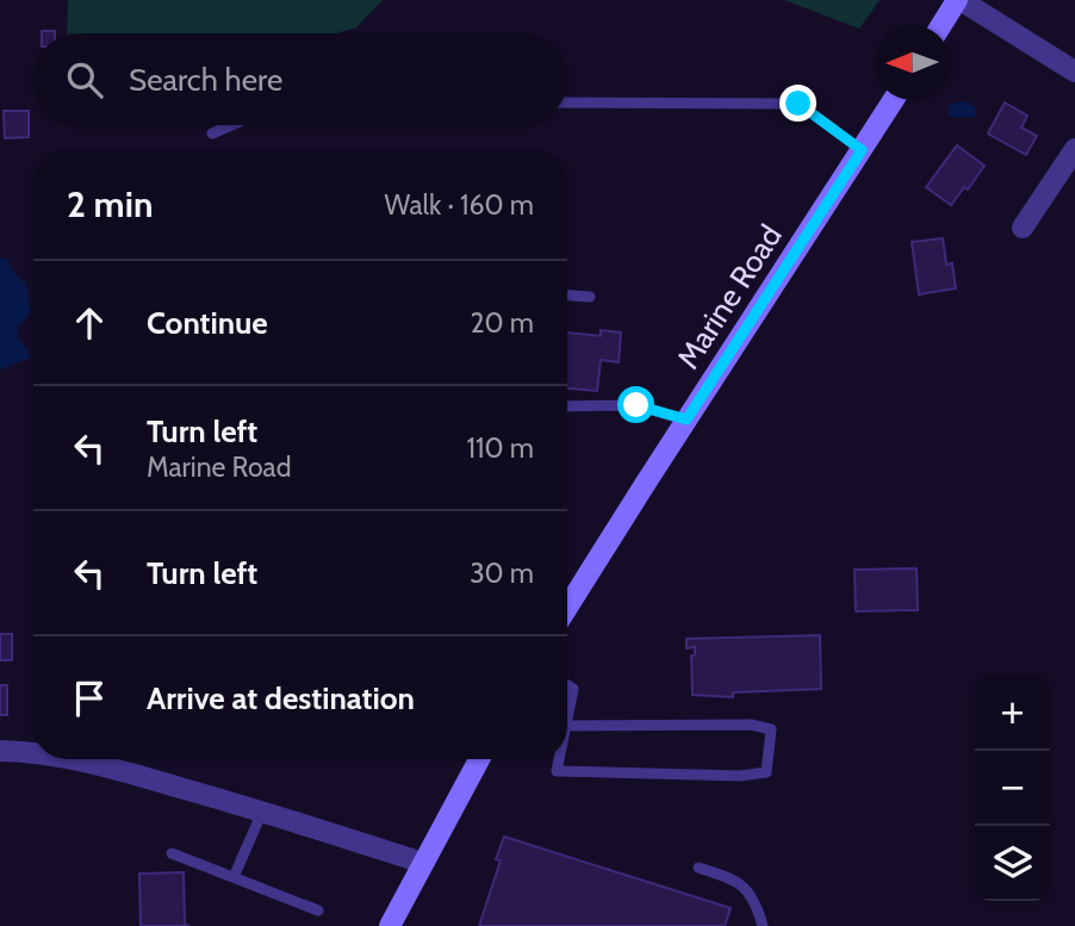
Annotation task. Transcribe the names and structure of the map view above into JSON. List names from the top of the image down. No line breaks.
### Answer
{"streets":{"main road":["Marine Road"]},"north":"left","page":{"search":"Search here","heading":["2 min","Walk · 160 m"],"list":[["Continue","20 m"],["Turn left","Marine Road","110 m"],["Turn left","30 m"],"Arrive at destination"],"map_buttons":["+","−"]}}
